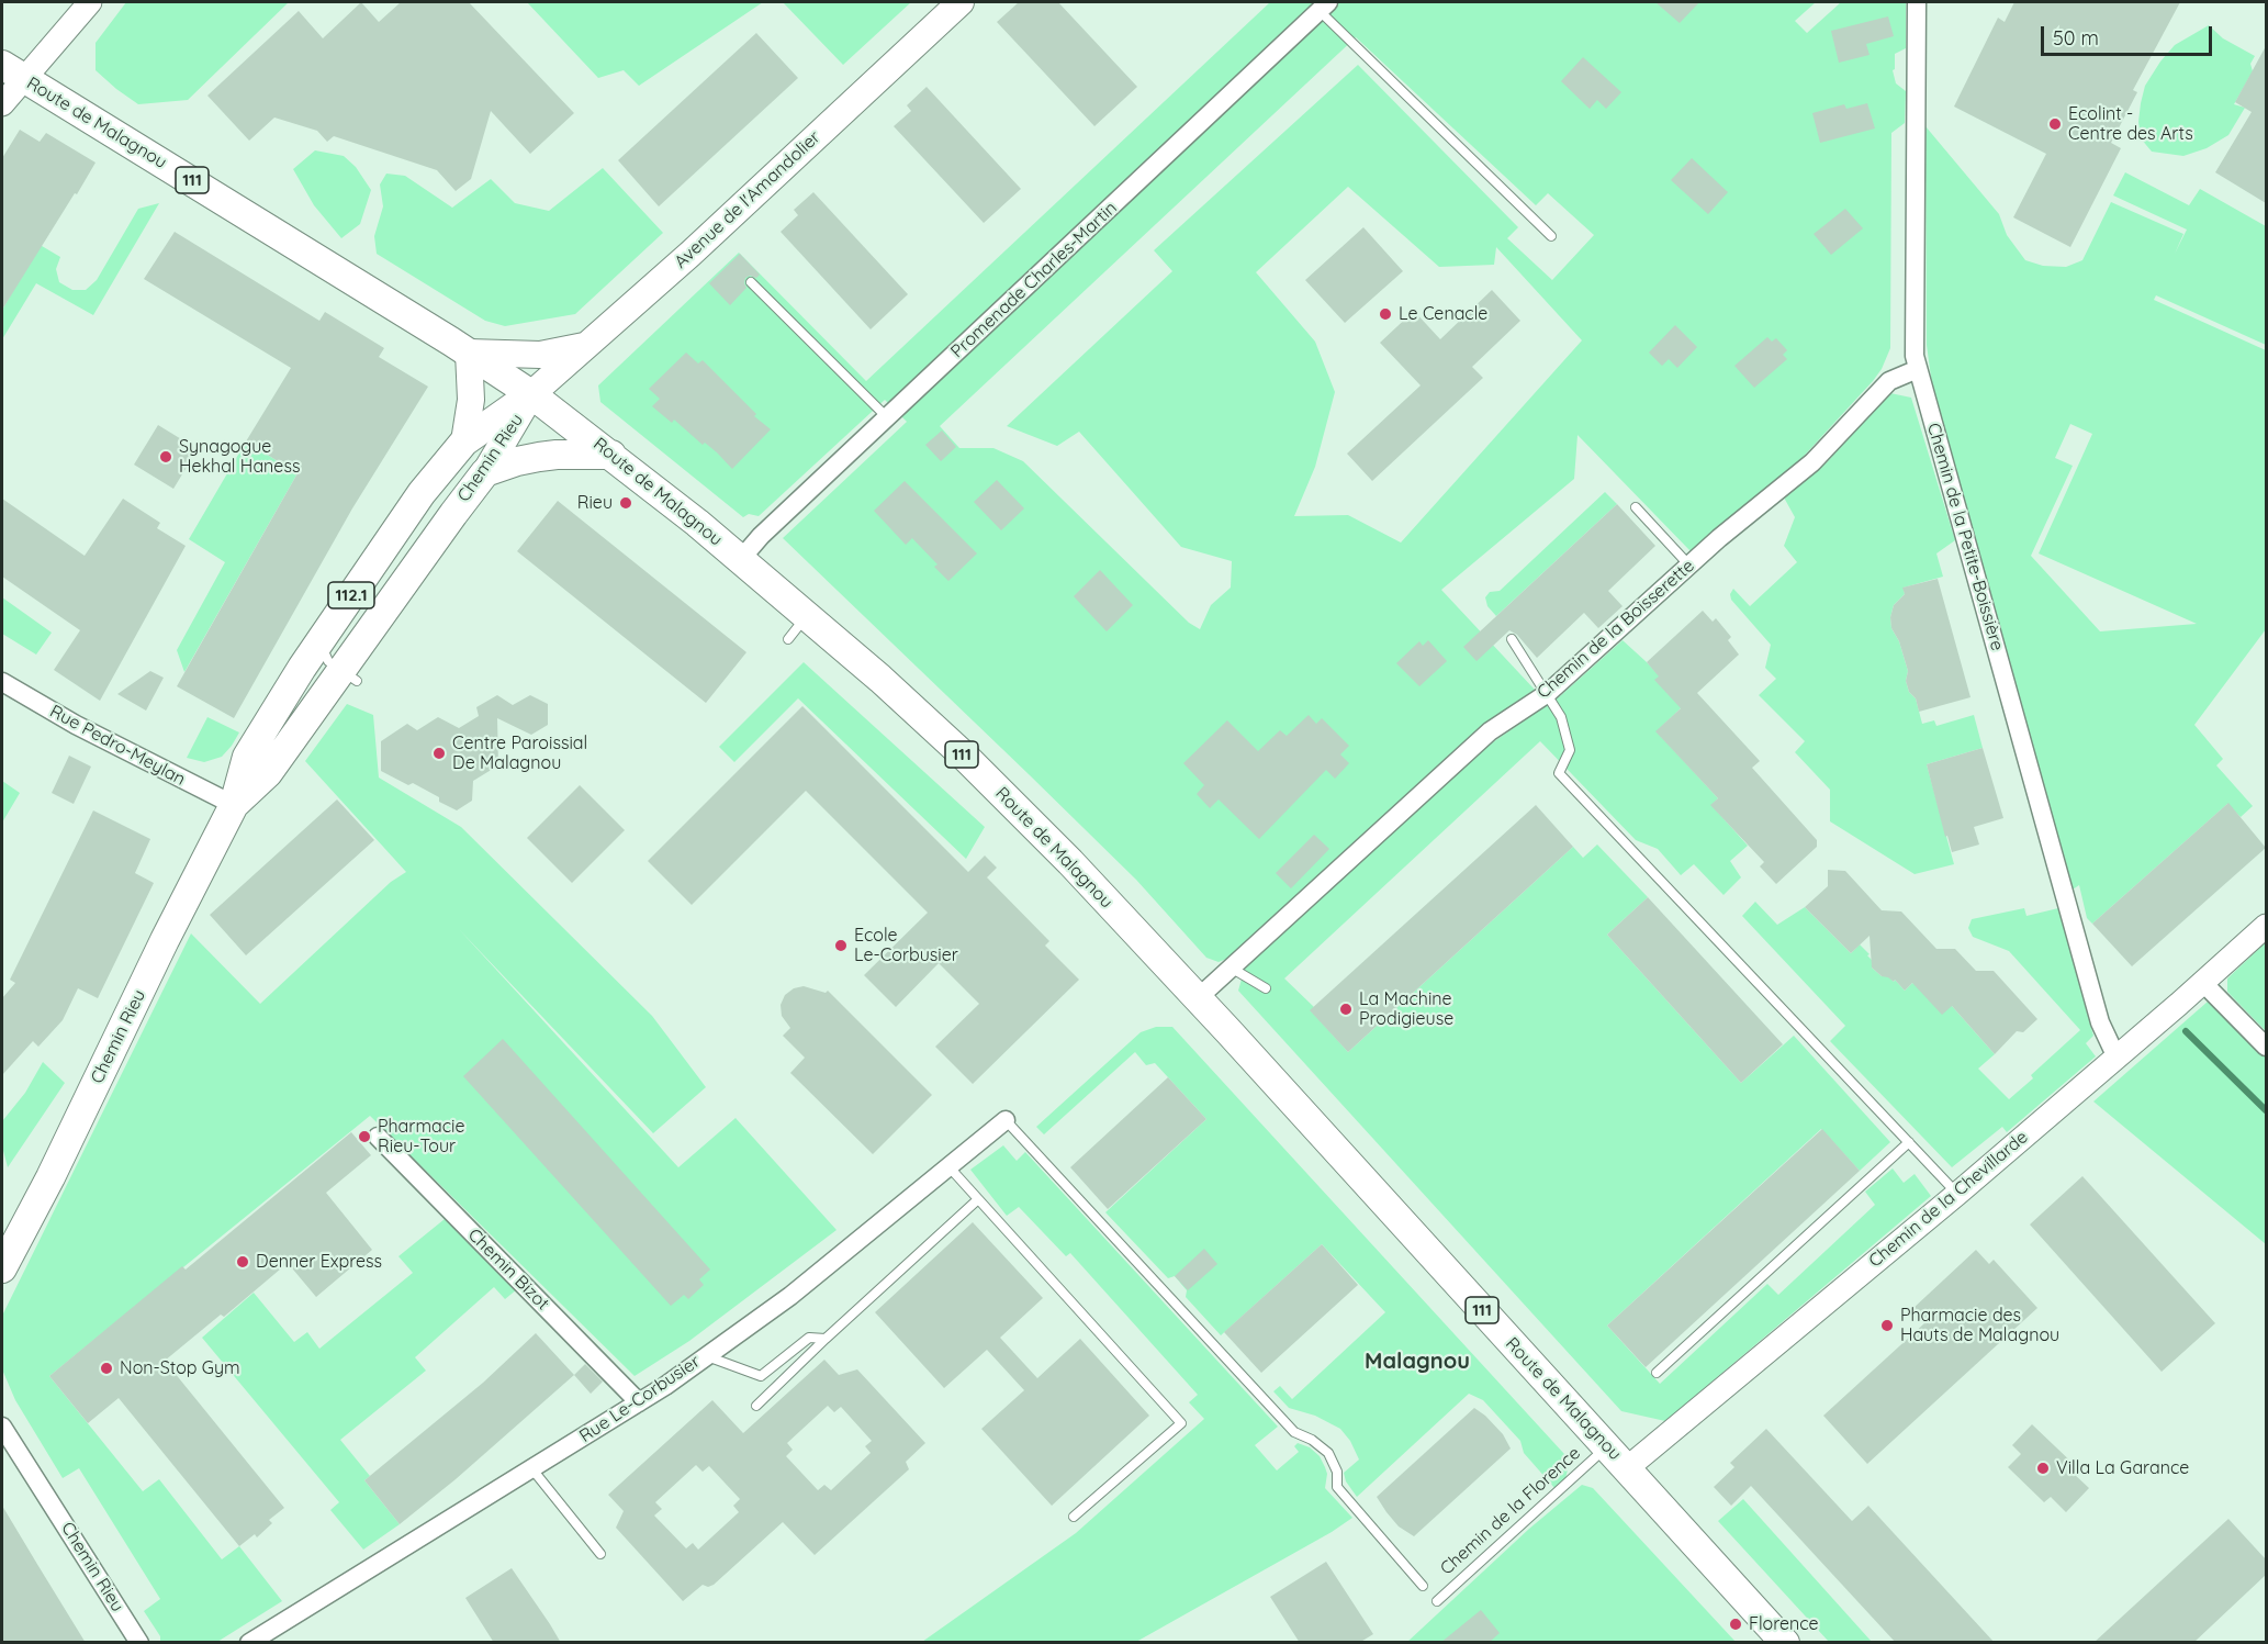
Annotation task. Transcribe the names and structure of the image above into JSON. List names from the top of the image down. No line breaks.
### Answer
{"streets":{"main road":["Route de Malagnou","111","Avenue de l'Amandolier","Chemin Rieu","112.1"],"street":["Promenade Charles-Martin","Chemin de la Petite-Boissière","Chemin de la Boisserette","Rue Pedro-Meylan","Chemin de la Chevillarde","Chemin Bizot","Rue Le-Corbusier"],"lane":["Chemin de la Florence"]},"crossings":[["Route de Malagnou","Avenue de l'Amandolier"],["Route de Malagnou","Promenade Charles-Martin"],["Route de Malagnou","Chemin Rieu"],["Route de Malagnou","Chemin de la Boisserette"],["Route de Malagnou","Chemin de la Chevillarde"],["Route de Malagnou","Chemin de la Florence"],["Avenue de l'Amandolier","Chemin Rieu"],["Chemin Rieu","Rue Pedro-Meylan"],["Chemin de la Petite-Boissière","Chemin de la Boisserette"],["Chemin de la Petite-Boissière","Chemin de la Chevillarde"],["Chemin Bizot","Rue Le-Corbusier"]],"districts":["Malagnou"],"places":["Ecolint - Centre des Arts","Le Cenacle","Synagogue Hekhal Haness","Rieu","Centre Paroissial De Malagnou","Ecole Le-Corbusier","La Machine Prodigieuse","Pharmacie Rieu-Tour","Denner Express","Pharmacie des Hauts de Malagnou","Non-Stop Gym","Villa La Garance","Florence"],"scale_bar":"50 m"}
